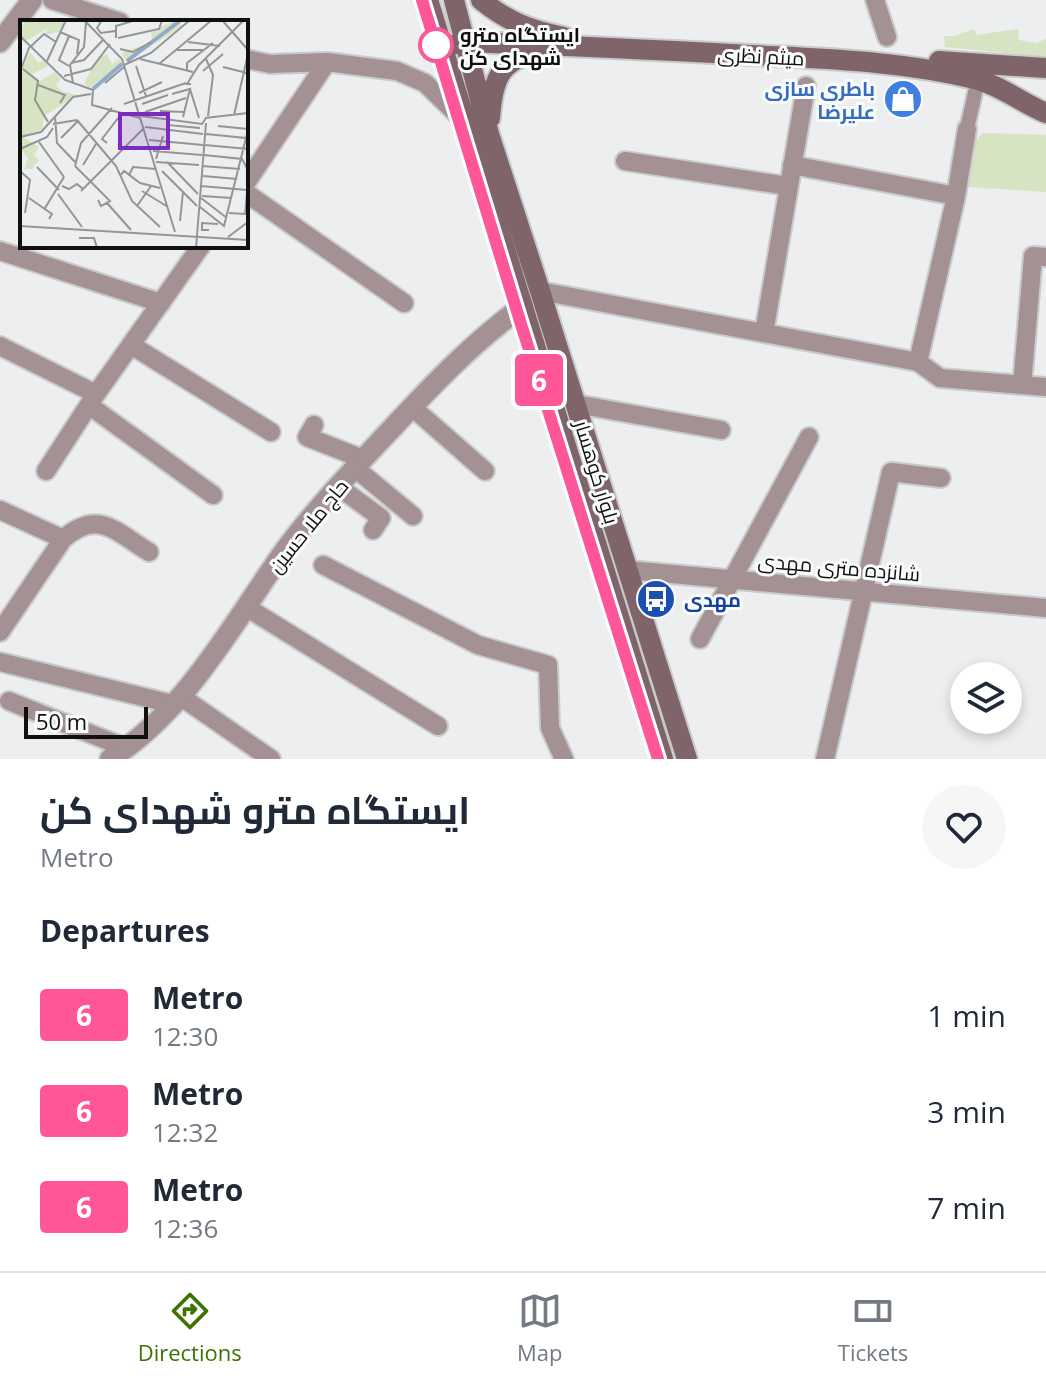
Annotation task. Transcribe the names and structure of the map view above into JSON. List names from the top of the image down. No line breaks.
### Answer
{"streets":{"main road":["میثم نظری","بلوار کوهسار"],"street":["حاج ملا حسین","شانزده متری مهدی"]},"crossings":[["میثم نظری","بلوار کوهسار"],["بلوار کوهسار","حاج ملا حسین"],["بلوار کوهسار","شانزده متری مهدی"]],"places":{"other":["ایستگاه مترو شهدای کن"],"shop":["باطری سازی علیرضا"],"bus stop":["مهدی"]},"lines":["metro line 6"],"scale_bar":"50 m","page":{"on_map":"6","scale":"50 m","heading":[["ایستگاه مترو شهدای کن","Metro"],"Departures"],"list":[{"mark":"6","name":"Metro","note":"12:30","value":"1 min"},{"mark":"6","name":"Metro","note":"12:32","value":"3 min"},{"mark":"6","name":"Metro","note":"12:36","value":"7 min"}],"tabs":["Directions","Map","Tickets"]}}
